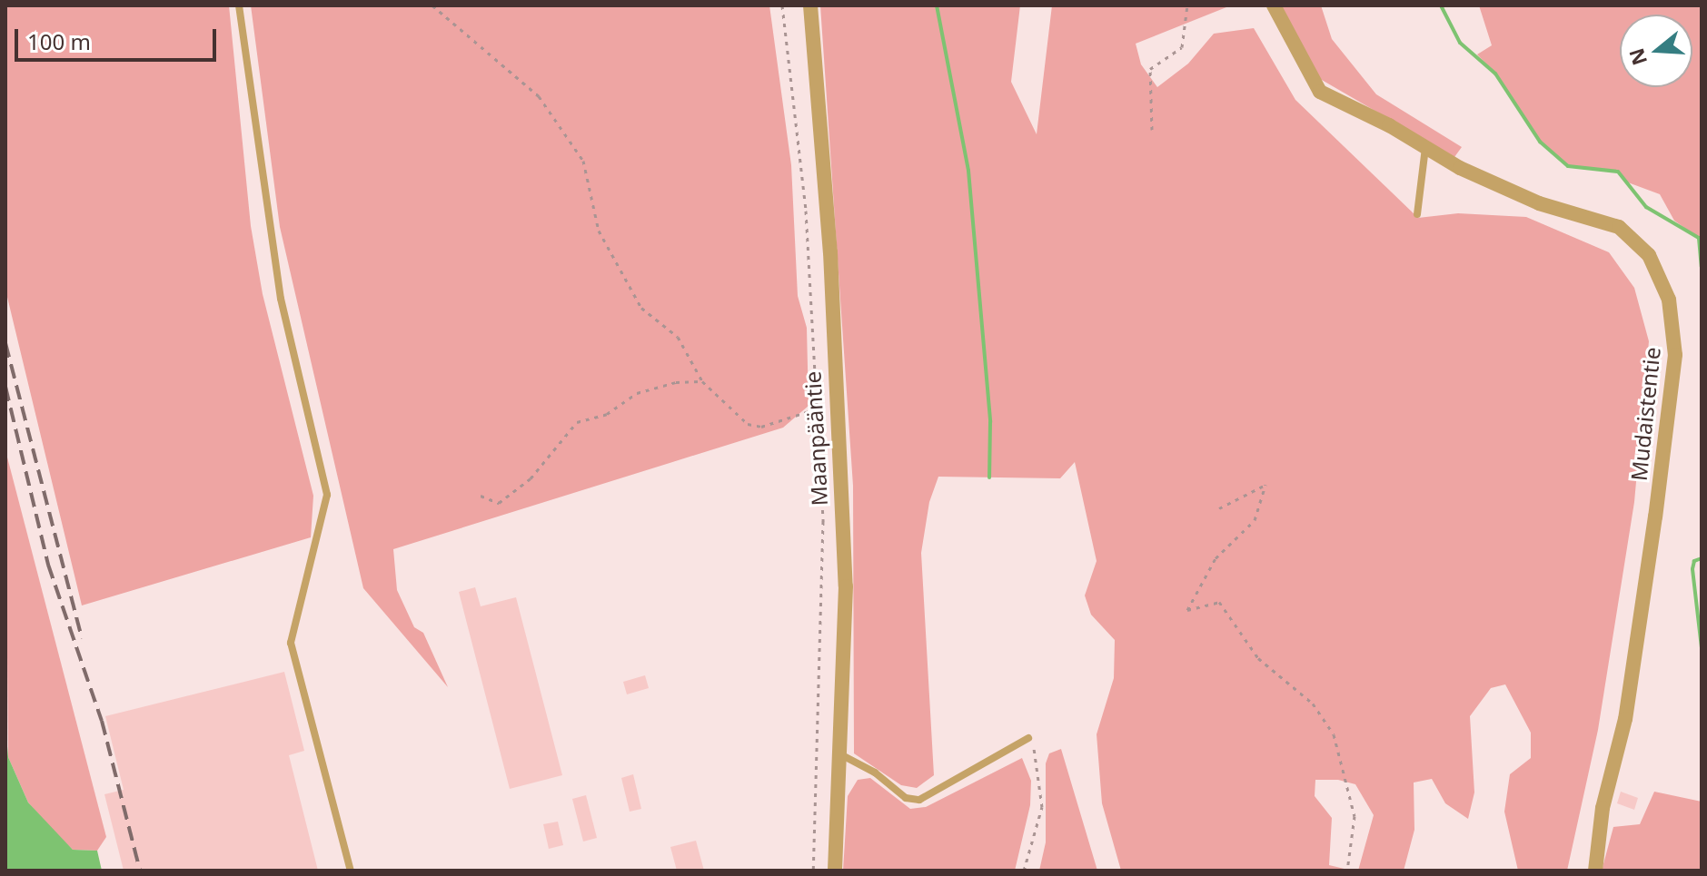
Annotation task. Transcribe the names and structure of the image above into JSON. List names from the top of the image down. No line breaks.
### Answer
{"streets":{"street":["Mudaistentie","Maanpääntie"]},"scale_bar":"100 m","north":"left"}
